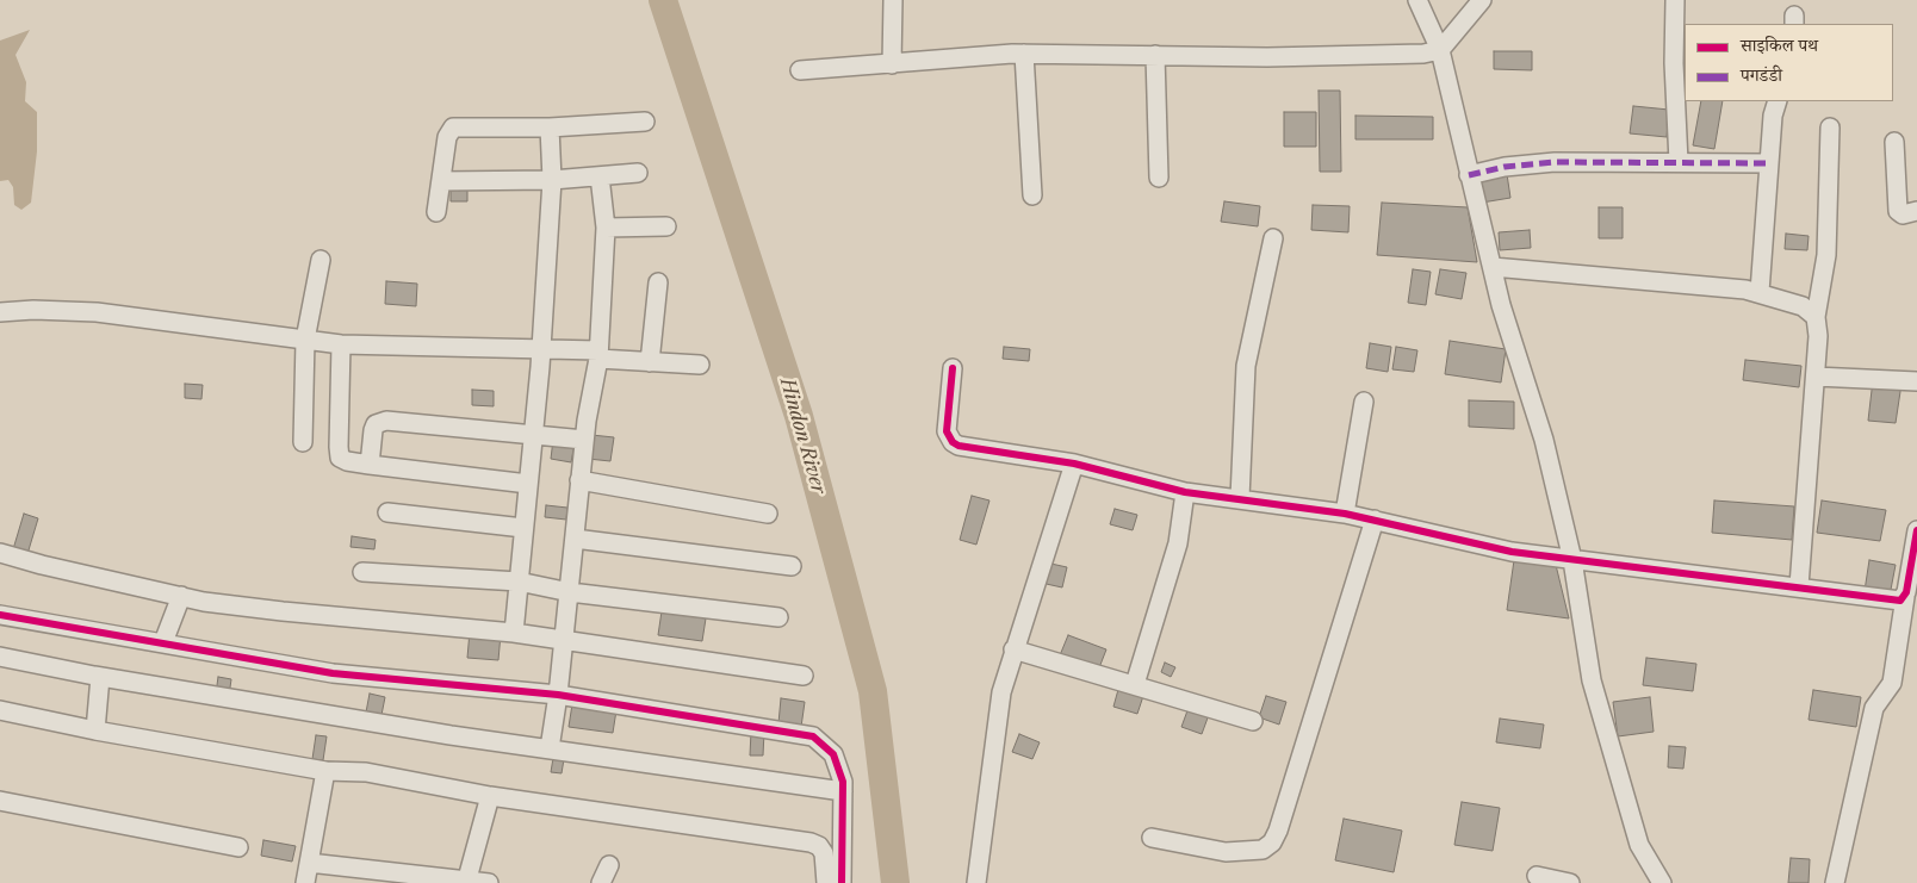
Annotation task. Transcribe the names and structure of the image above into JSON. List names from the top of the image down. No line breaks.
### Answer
{"water":["Hindon River"],"legend":["साइकिल पथ","पगडंडी"]}
